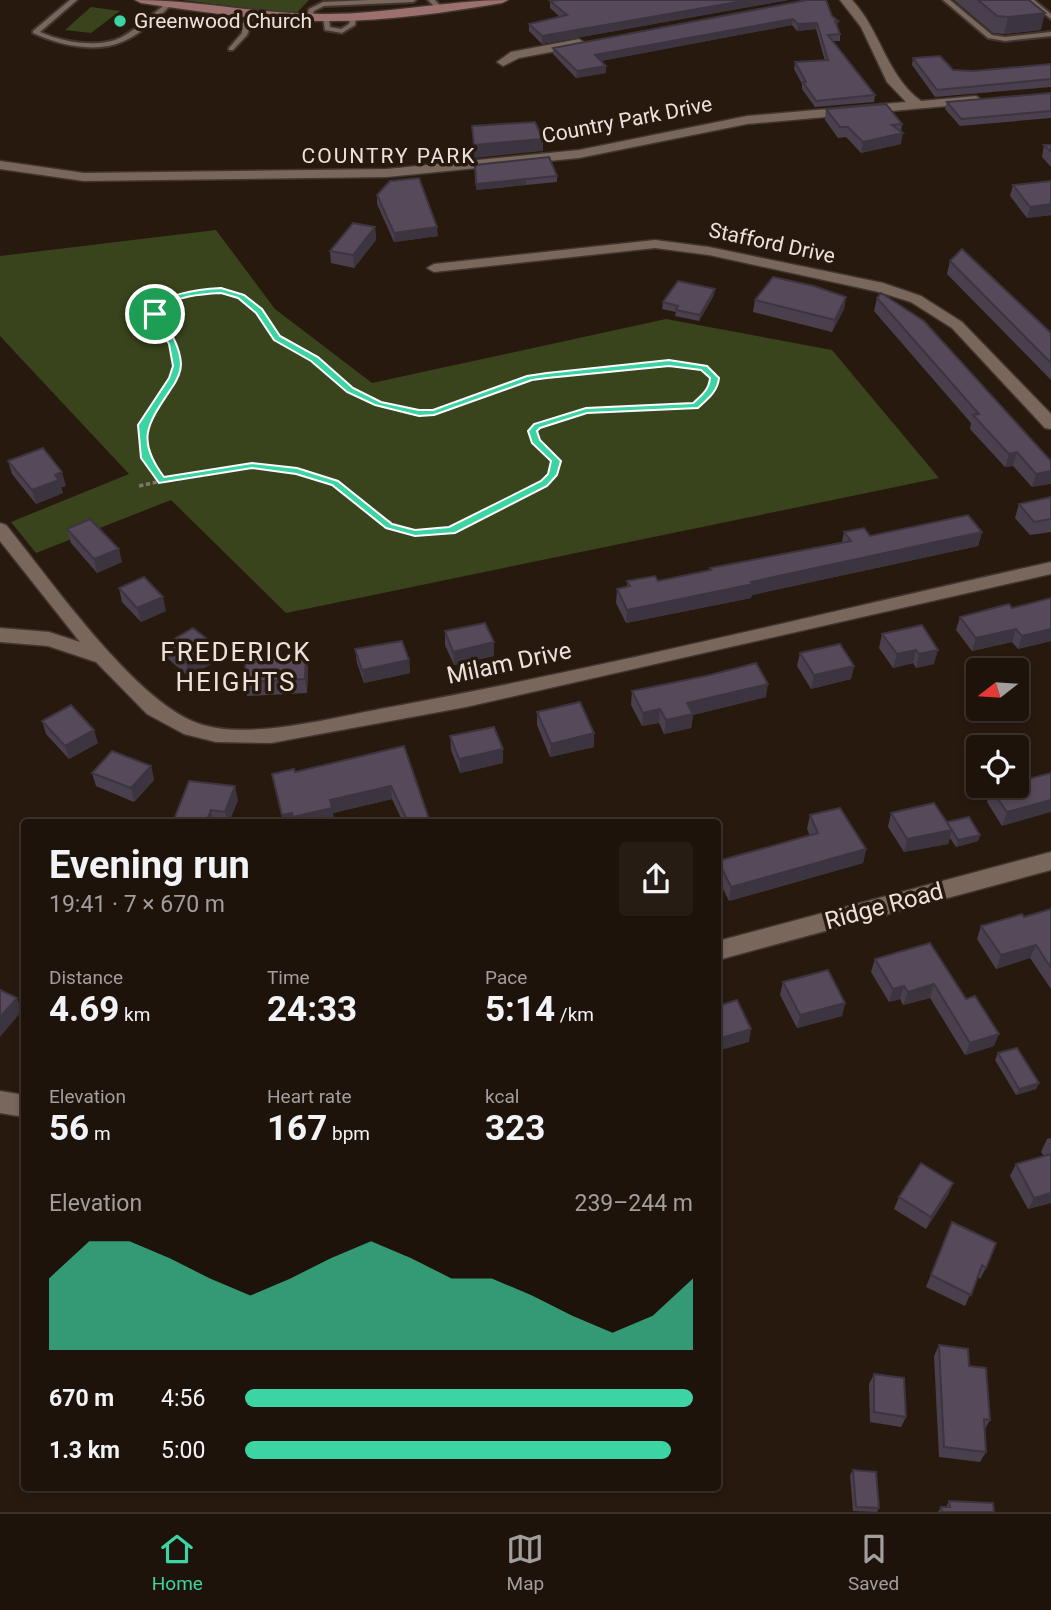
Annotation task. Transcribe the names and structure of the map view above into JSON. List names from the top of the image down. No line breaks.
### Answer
{"streets":{"street":["Country Park Drive","Stafford Drive","Milam Drive","Ridge Road"]},"districts":["COUNTRY PARK","FREDERICK HEIGHTS"],"places":["Greenwood Church"],"north":"left","page":{"heading":["Evening run","19:41 · 7 × 670 m"],"stats":[["Distance","4.69 km"],["Time","24:33"],["Pace","5:14 /km"],["Elevation","56 m"],["Heart rate","167 bpm"],["kcal","323"]],"chart":["Elevation","239–244 m"],"list":[{"name":"670 m","note":"4:56"},{"name":"1.3 km","note":"5:00"}],"tabs":["Home","Map","Saved"]}}
